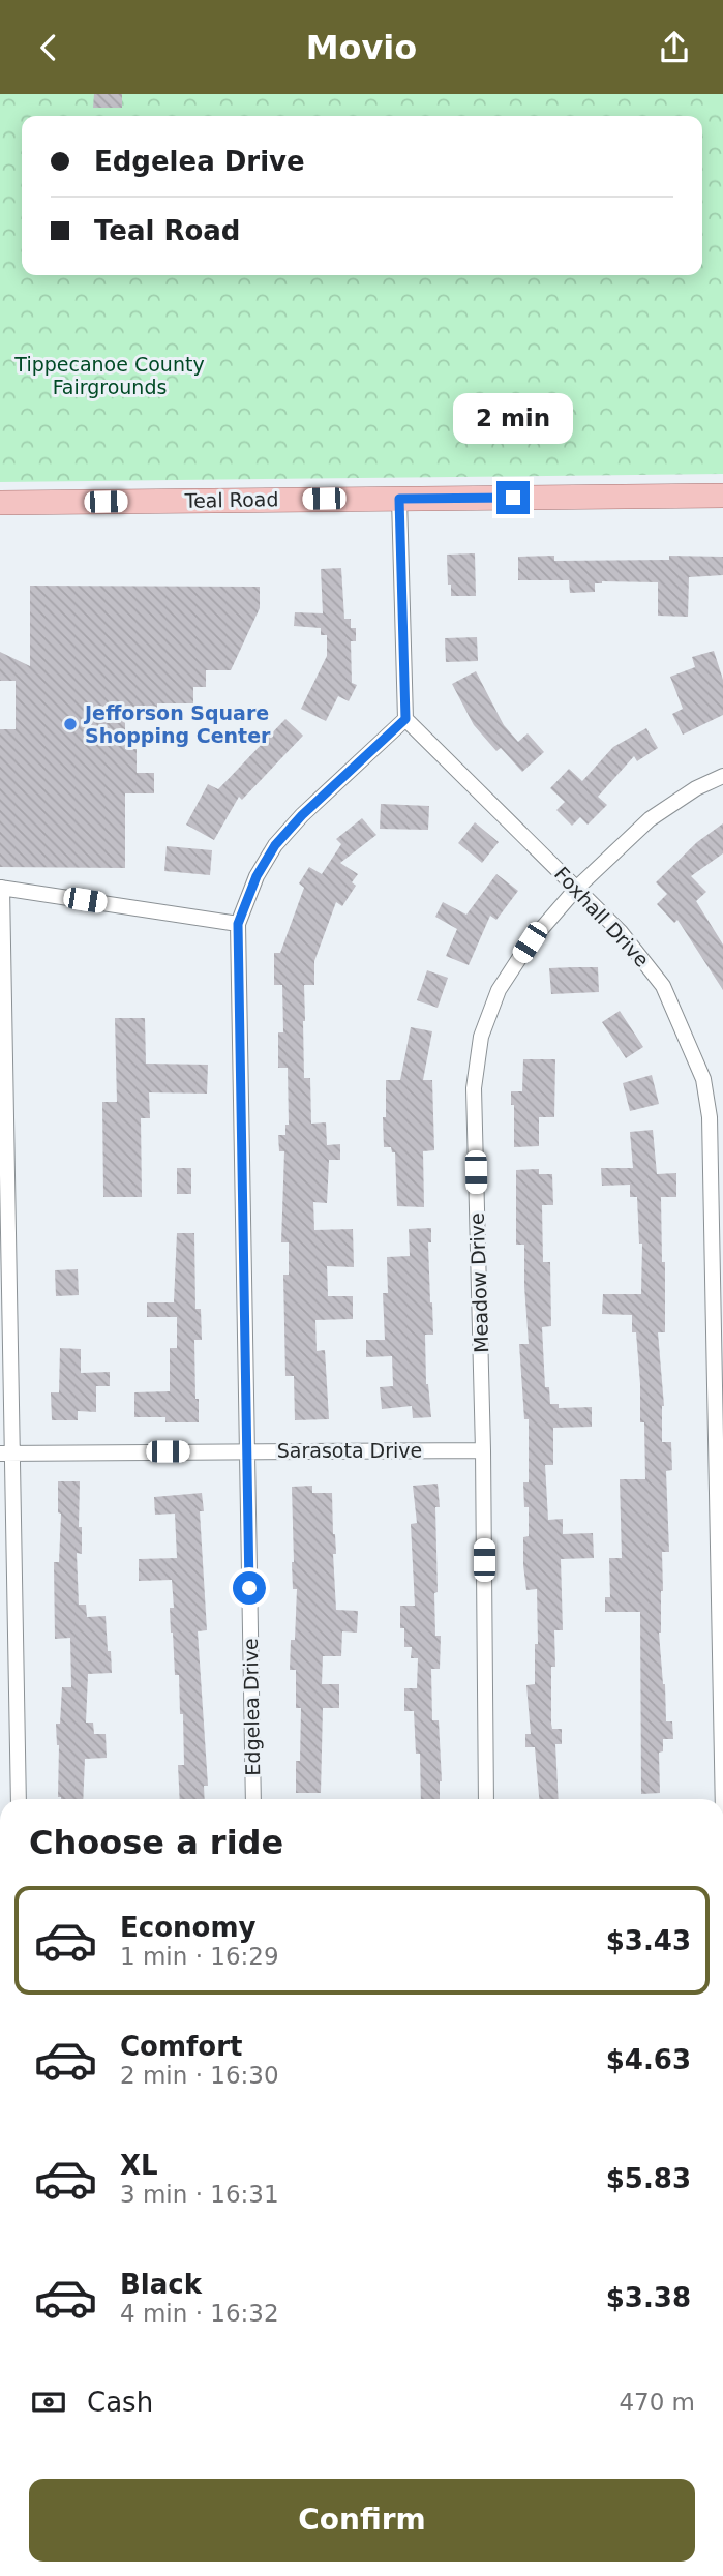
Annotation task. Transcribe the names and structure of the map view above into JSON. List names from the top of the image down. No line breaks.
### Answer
{"streets":{"main road":["Teal Road"],"street":["Foxhall Drive","Meadow Drive","Sarasota Drive","Edgelea Drive"]},"crossings":[["Foxhall Drive","Meadow Drive"],["Foxhall Drive","Edgelea Drive"],["Meadow Drive","Sarasota Drive"],["Sarasota Drive","Edgelea Drive"]],"parks":["Tippecanoe County Fairgrounds"],"places":["Jefforson Square Shopping Center"],"page":{"header":"Movio","banner":["Edgelea Drive","Teal Road"],"bubble":"2 min","heading":"Choose a ride","list":[{"name":"Economy","note":"1 min · 16:29","value":"$3.43"},{"name":"Comfort","note":"2 min · 16:30","value":"$4.63"},{"name":"XL","note":"3 min · 16:31","value":"$5.83"},{"name":"Black","note":"4 min · 16:32","value":"$3.38"}],"pay":["Cash","470 m"],"buttons":"Confirm"}}
